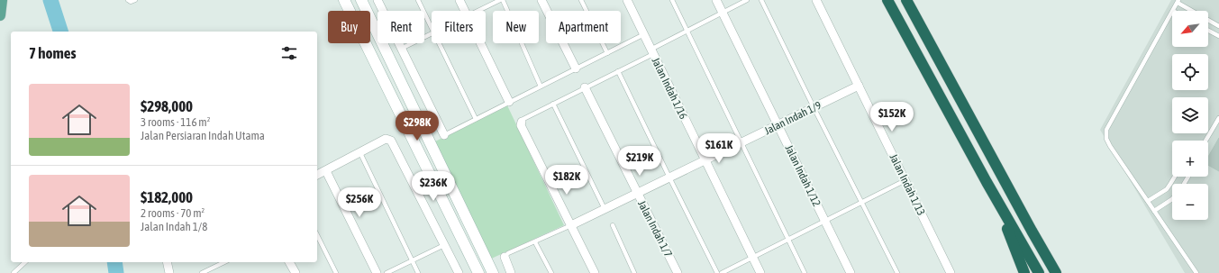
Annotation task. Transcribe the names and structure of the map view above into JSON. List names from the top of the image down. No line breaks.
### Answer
{"streets":{"street":["Jalan Indah 1/16","Jalan Indah 1/9","Jalan Indah 1/12","Jalan Indah 1/13","Jalan Indah 1/7"]},"crossings":[["Jalan Indah 1/16","Jalan Indah 1/9"],["Jalan Indah 1/9","Jalan Indah 1/12"],["Jalan Indah 1/9","Jalan Indah 1/13"],["Jalan Indah 1/9","Jalan Indah 1/7"]],"north":"bottom left","page":{"map_buttons":["+","−"],"chip":["Buy","Rent","Filters","New","Apartment"],"heading":"7 homes","list":[{"name":"$298,000","note":"3 rooms · 116 m² · Jalan Persiaran Indah Utama"},{"name":"$182,000","note":"2 rooms · 70 m² · Jalan Indah 1/8"}],"price":["$152K","$298K","$161K","$219K","$182K","$236K","$256K"]}}
